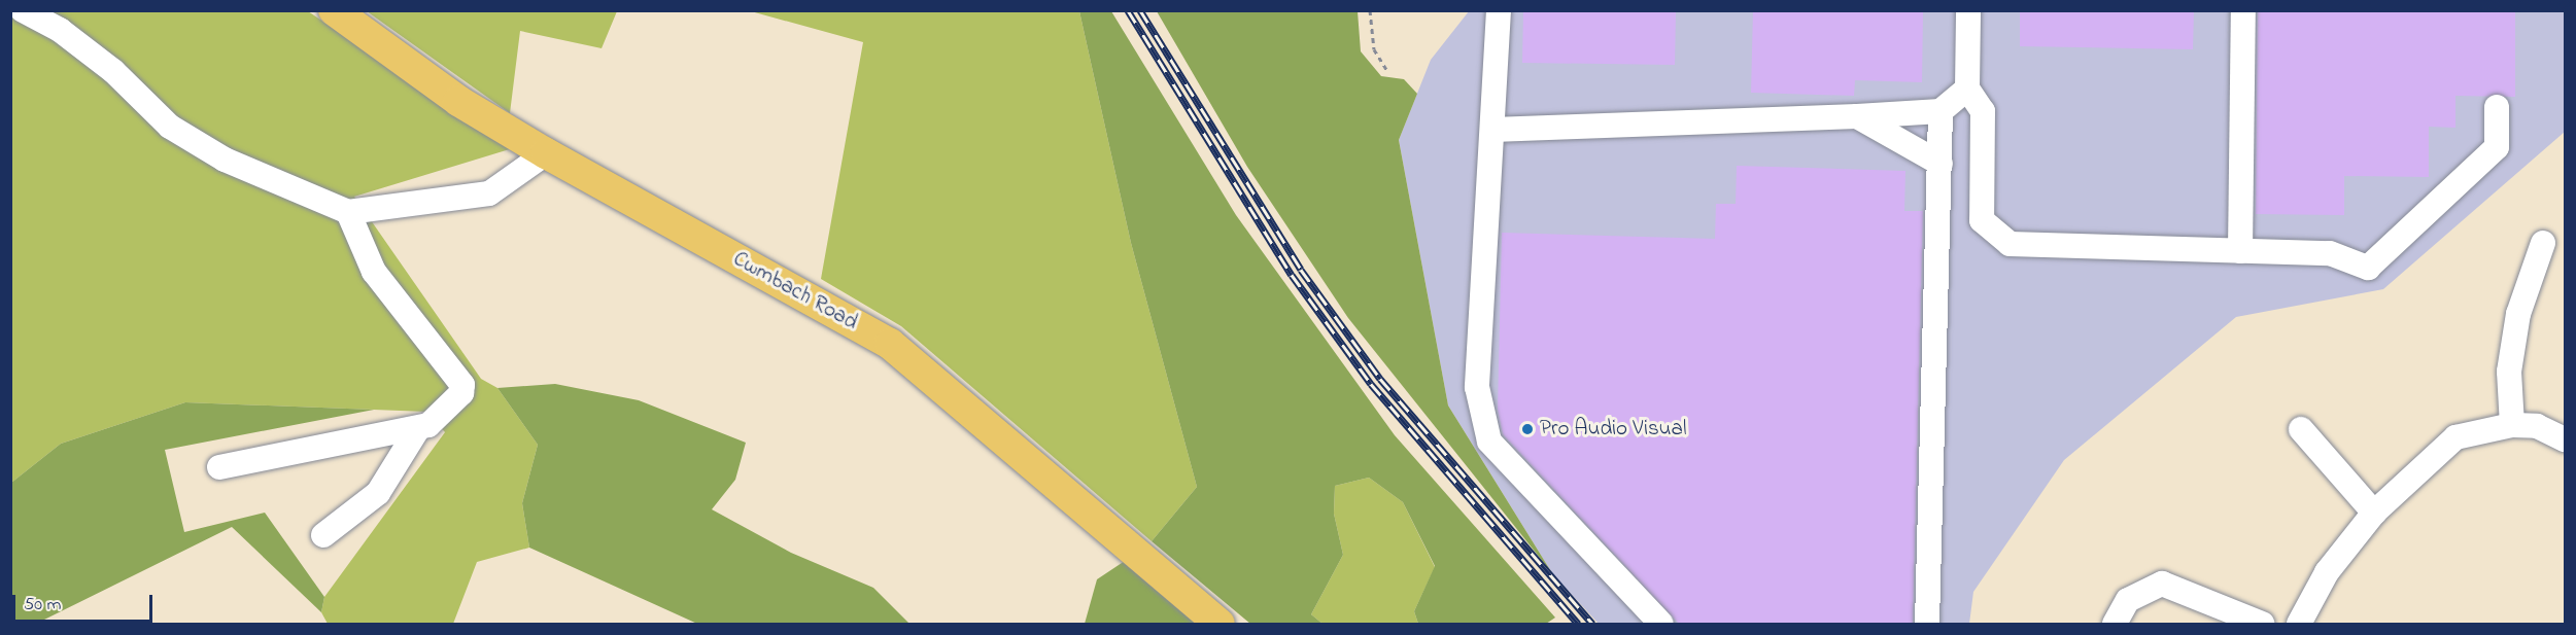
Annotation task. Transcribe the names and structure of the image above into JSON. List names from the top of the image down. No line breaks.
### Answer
{"streets":{"main road":["Cwmbach Road"]},"places":["Pro Audio Visual"],"scale_bar":"50 m"}
